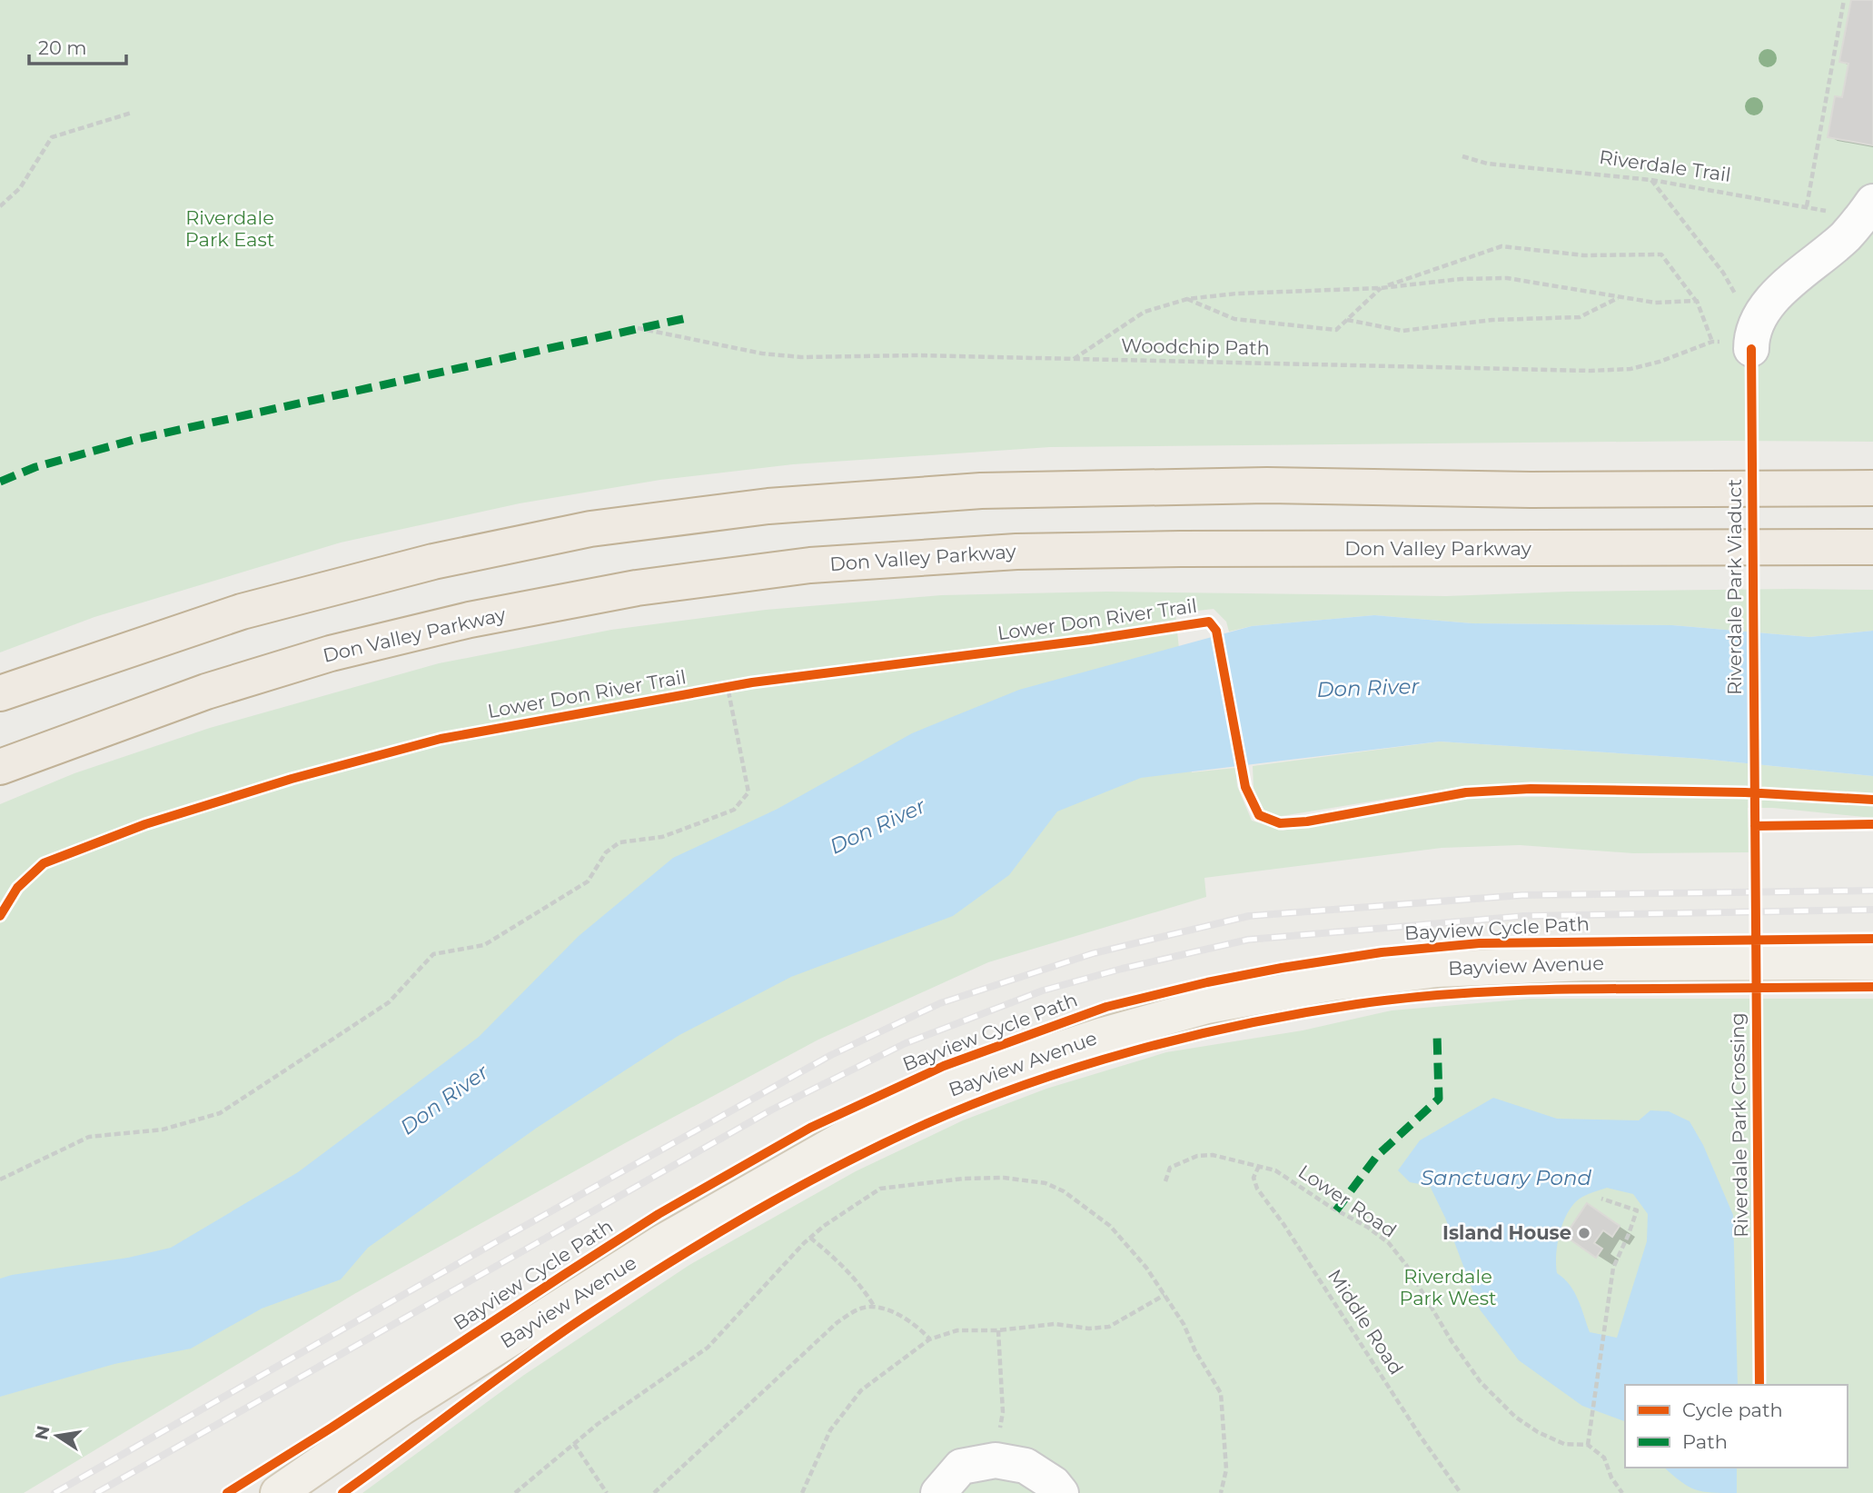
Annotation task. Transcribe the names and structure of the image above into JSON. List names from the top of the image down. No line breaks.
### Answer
{"streets":{"highway":["Don Valley Parkway"],"main road":["Bayview Avenue"],"path":["Riverdale Trail","Woodchip Path","Lower Road","Middle Road"],"cycle path":["Riverdale Park Viaduct","Lower Don River Trail","Bayview Cycle Path"]},"crossings":[["Lower Road","Middle Road"]],"water":["Don River","Sanctuary Pond"],"parks":["Riverdale Park East","Riverdale Park West"],"places":["Island House"],"legend":["Cycle path","Path"],"scale_bar":"20 m","north":"left"}
